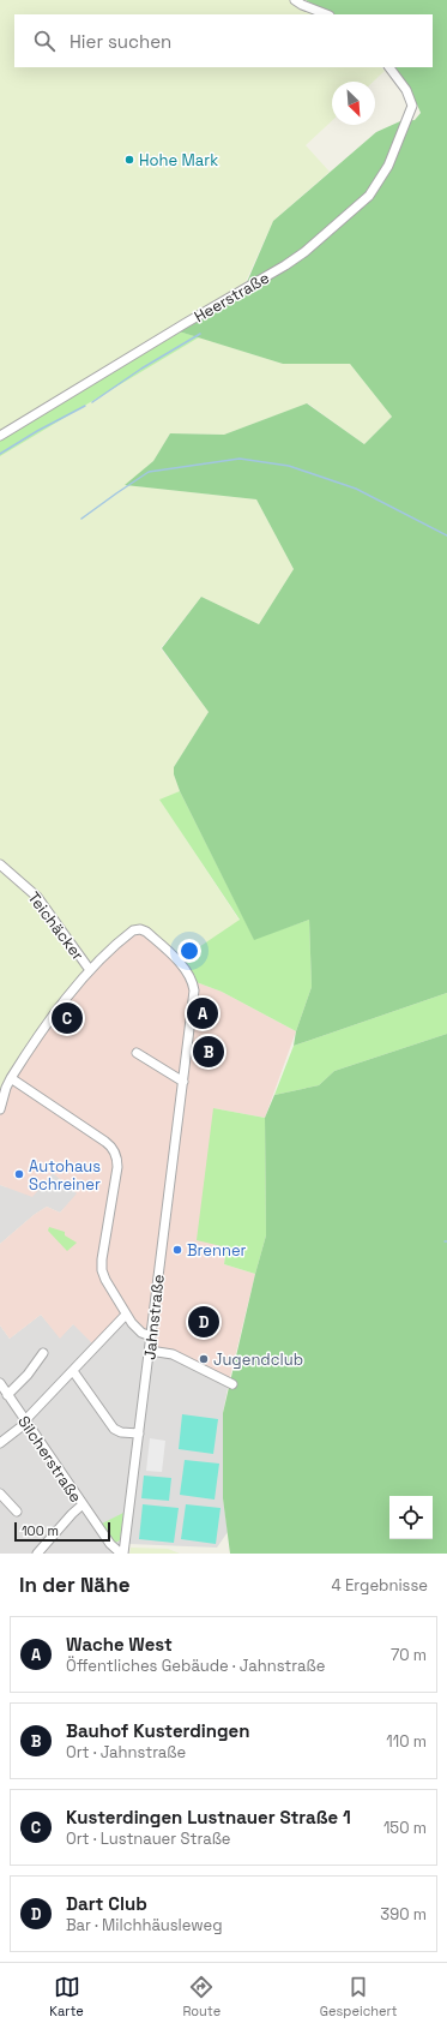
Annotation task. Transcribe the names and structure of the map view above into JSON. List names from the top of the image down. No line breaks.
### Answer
{"streets":{"street":["Heerstraße","Teichäcker","Jahnstraße","Silcherstraße"]},"crossings":[["Teichäcker","Jahnstraße"],["Jahnstraße","Silcherstraße"]],"places":["Hohe Mark","Autohaus Schreiner","Brenner","Jugendclub"],"scale_bar":"100 m","north":"bottom right","page":{"search":"Hier suchen","pins":["A","C","B","D"],"scale":"100 m","heading":["In der Nähe","4 Ergebnisse"],"list":[{"mark":"A","name":"Wache West","note":"Öffentliches Gebäude · Jahnstraße","value":"70 m"},{"mark":"B","name":"Bauhof Kusterdingen","note":"Ort · Jahnstraße","value":"110 m"},{"mark":"C","name":"Kusterdingen Lustnauer Straße 1","note":"Ort · Lustnauer Straße","value":"150 m"},{"mark":"D","name":"Dart Club","note":"Bar · Milchhäusleweg","value":"390 m"}],"nav":["Karte","Route","Gespeichert"]}}
